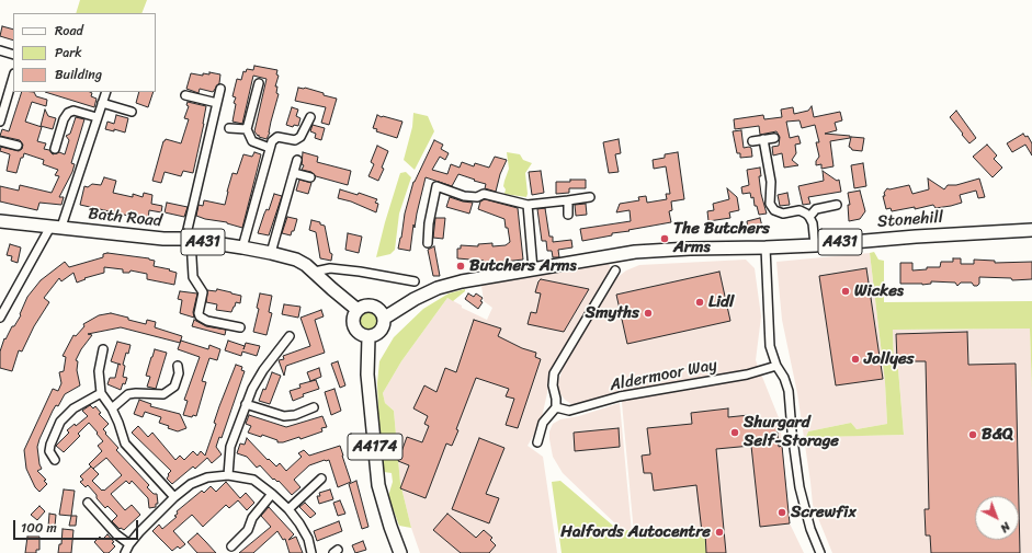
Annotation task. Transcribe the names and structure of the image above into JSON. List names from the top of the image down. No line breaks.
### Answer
{"streets":{"main road":["Bath Road","Stonehill","A431","A4174"],"street":["Aldermoor Way"]},"crossings":[["Bath Road","A431"],["Bath Road","A4174"],["Stonehill","A431"],["A431","A4174"]],"places":["The Butchers Arms","Butchers Arms","Wickes","Lidl","Smyths","Jollyes","Shurgard Self-Storage","B&Q","Screwfix","Halfords Autocentre"],"legend":["Road","Park","Building"],"scale_bar":"100 m","north":"bottom right"}
